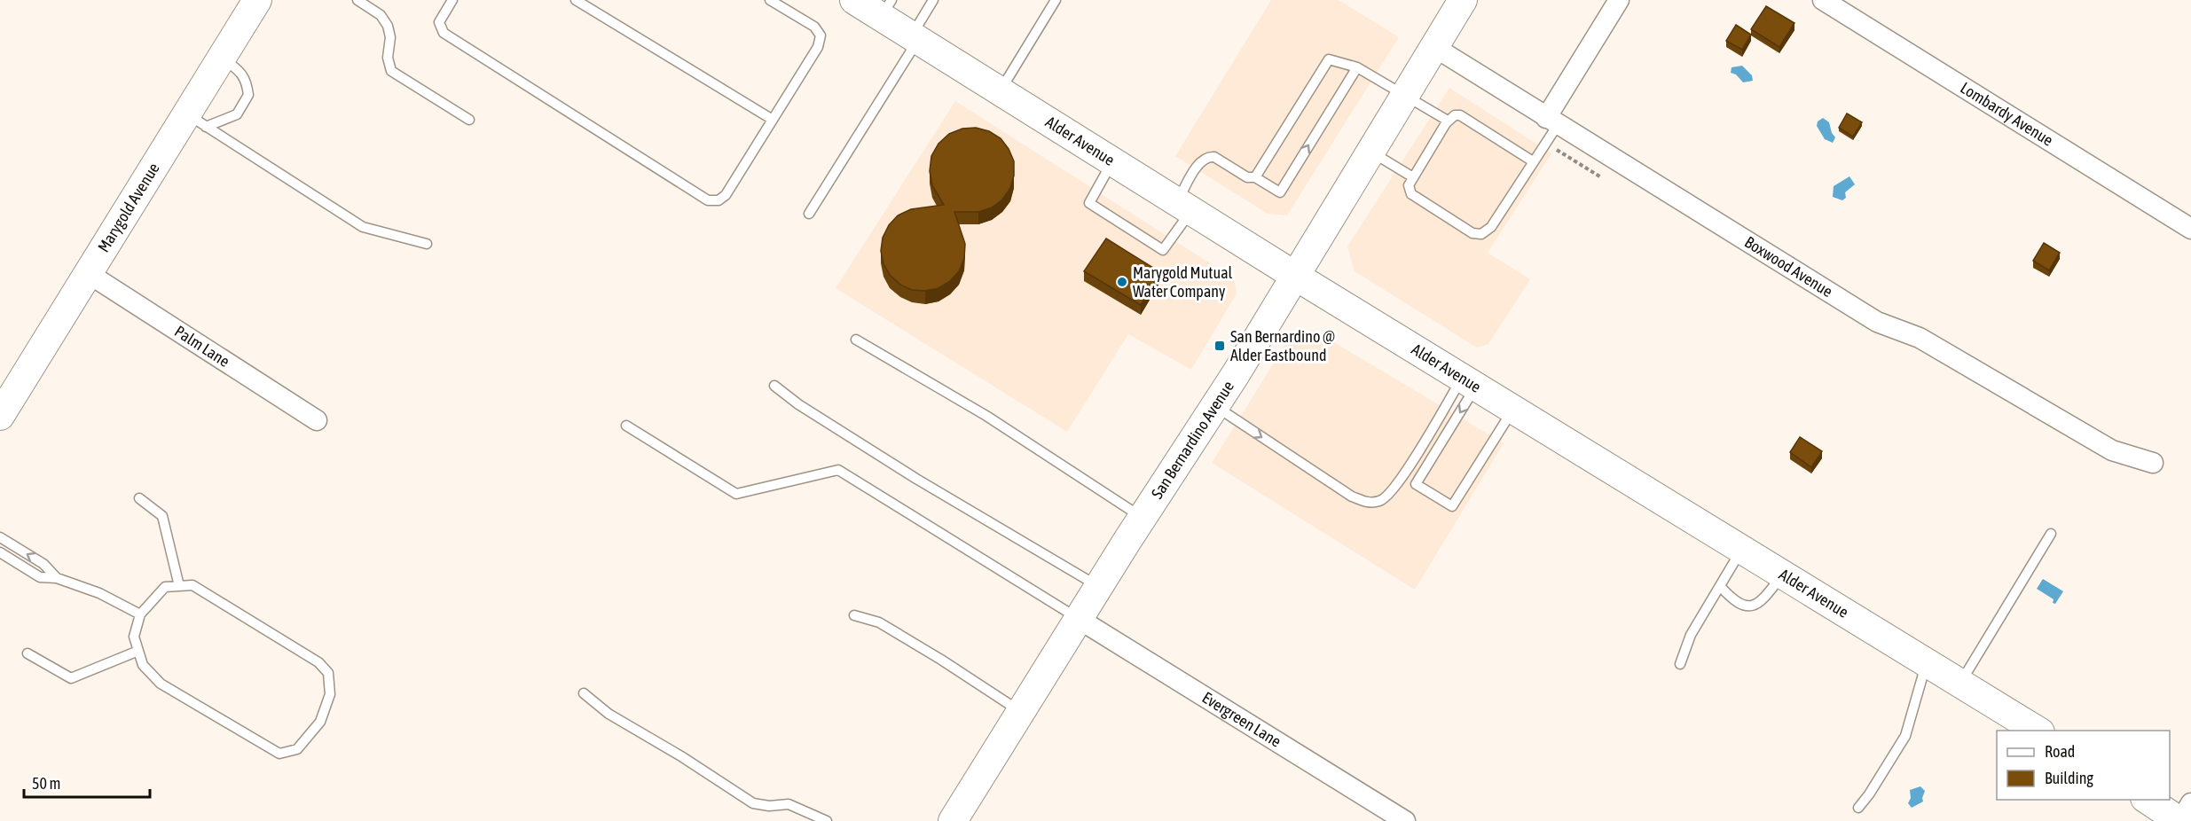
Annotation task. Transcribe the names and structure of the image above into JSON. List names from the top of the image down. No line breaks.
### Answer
{"streets":{"main road":["Alder Avenue","Marygold Avenue","San Bernardino Avenue"],"street":["Lombardy Avenue","Boxwood Avenue","Palm Lane","Evergreen Lane"]},"crossings":[["Alder Avenue","San Bernardino Avenue"],["Marygold Avenue","Palm Lane"],["Boxwood Avenue","San Bernardino Avenue"],["San Bernardino Avenue","Evergreen Lane"]],"places":{"other":["Marygold Mutual Water Company"],"transit":["San Bernardino @ Alder Eastbound"]},"legend":["Road","Building"],"scale_bar":"50 m"}
